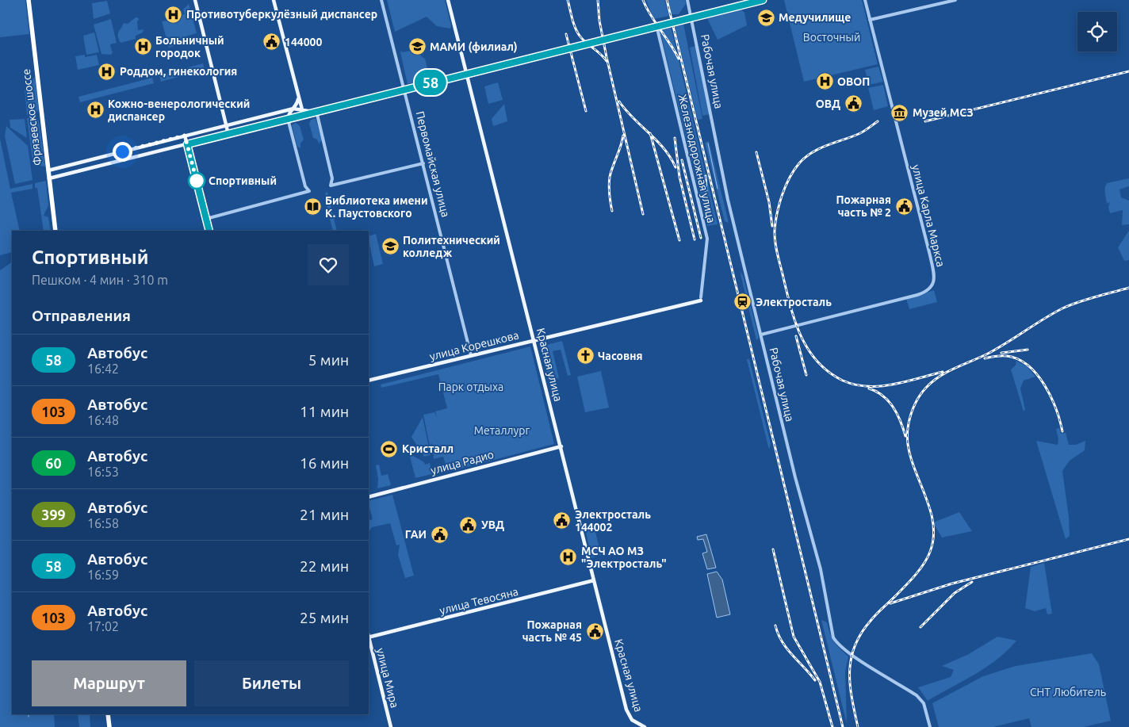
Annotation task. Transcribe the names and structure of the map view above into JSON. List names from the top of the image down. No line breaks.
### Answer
{"streets":{"highway":["Фрязевское шоссе"],"main road":["улица Корешкова","Красная улица","улица Радио","улица Тевосяна","улица Мира"],"street":["Рабочая улица","Железнодорожная улица","Первомайская улица","улица Карла Маркса"]},"crossings":[["Рабочая улица","улица Карла Маркса"],["Железнодорожная улица","улица Корешкова"],["Первомайская улица","улица Корешкова"],["улица Корешкова","Красная улица"],["Красная улица","улица Радио"],["Красная улица","улица Тевосяна"]],"parks":["Восточный","Парк отдыха","Металлург","СНТ Любитель"],"places":{"hospital":["Противотуберкулёзный диспансер","Больничный городок","Роддом, гинекология","ОВОП","Кожно-венерологический диспансер","МСЧ АО МЗ \"Электросталь\""],"school or university":["Медучилище","МАМИ (филиал)","Политехнический колледж"],"public building":["144000","ОВД","Пожарная часть № 2","Электросталь 144002","УВД","ГАИ","Пожарная часть № 45"],"museum":["Музей МСЗ"],"other":["Спортивный"],"library":["Библиотека имени К. Паустовского"],"station":["Электросталь"],"church":["Часовня"],"sports":["Кристалл"]},"lines":["bus line 58"],"page":{"on_map":"58","heading":[["Спортивный","Пешком · 4 мин · 310 m"],"Отправления"],"list":[{"mark":"58","name":"Автобус","note":"16:42","value":"5 мин"},{"mark":"103","name":"Автобус","note":"16:48","value":"11 мин"},{"mark":"60","name":"Автобус","note":"16:53","value":"16 мин"},{"mark":"399","name":"Автобус","note":"16:58","value":"21 мин"},{"mark":"58","name":"Автобус","note":"16:59","value":"22 мин"},{"mark":"103","name":"Автобус","note":"17:02","value":"25 мин"}],"buttons":["Маршрут","Билеты"]}}
